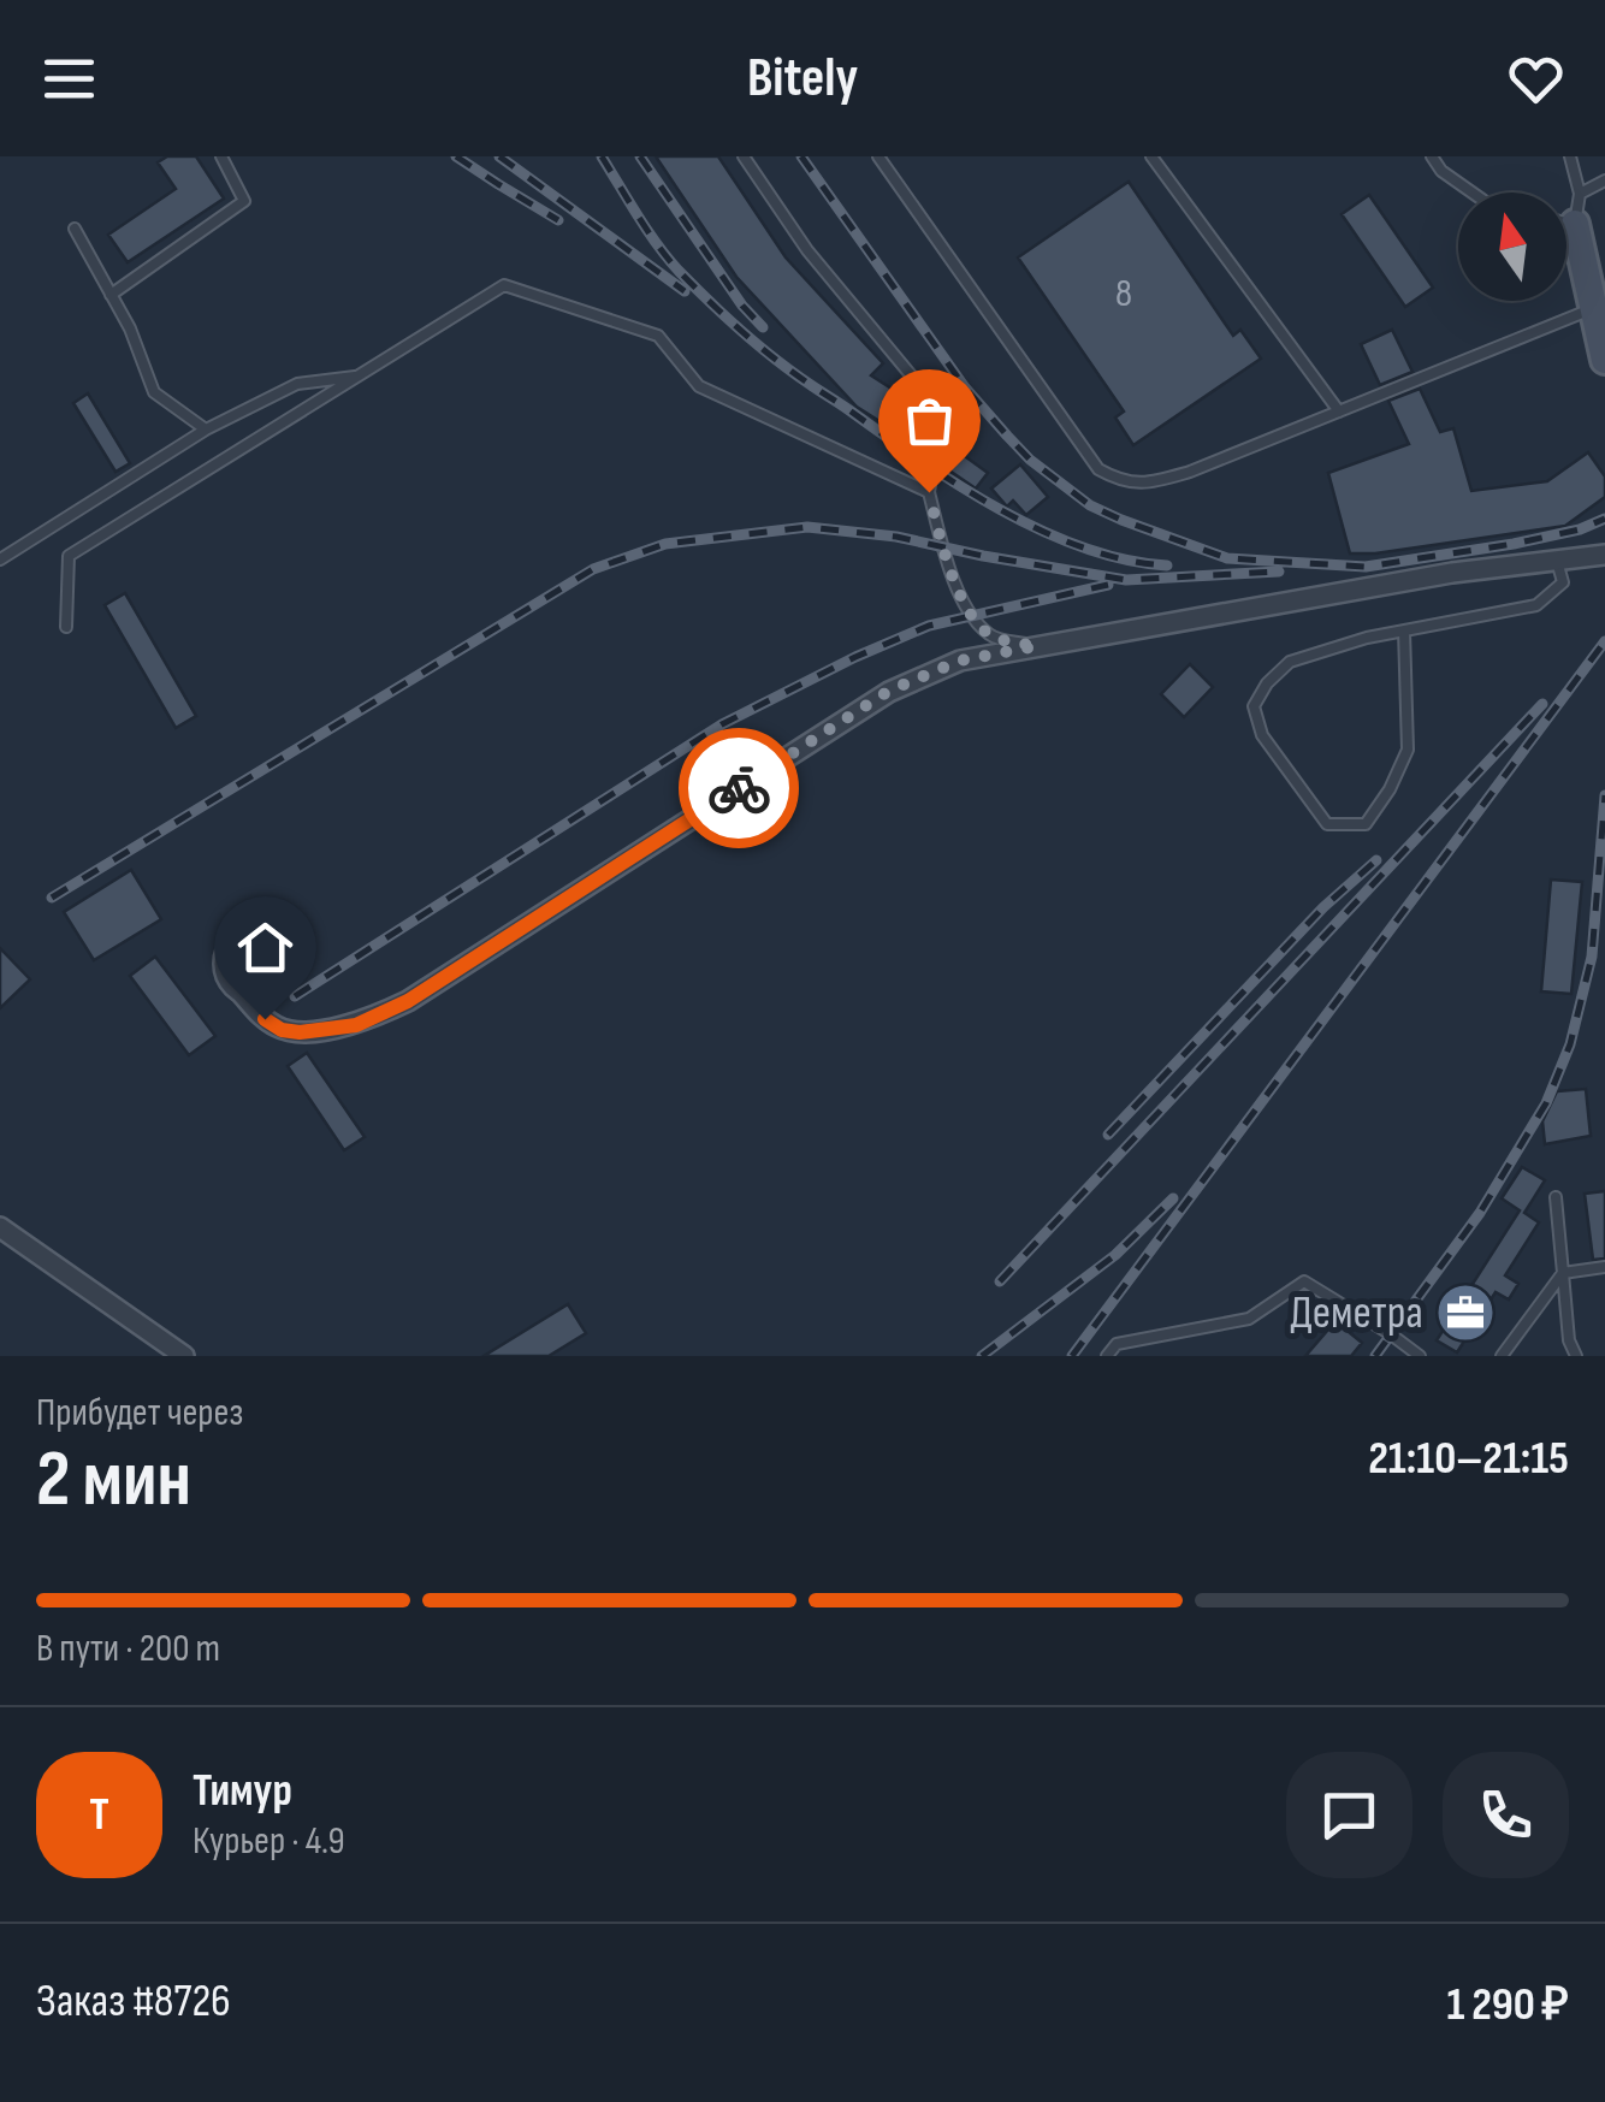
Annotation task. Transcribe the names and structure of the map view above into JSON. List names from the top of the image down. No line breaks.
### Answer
{"places":{"office":["Деметра"]},"house_numbers":["8"],"north":"top","page":{"header":"Bitely","heading":["2 мин","Прибудет через","21:10–21:15"],"panel":["Тимур","Курьер · 4.9","Заказ #8726","1 290 ₽"],"bar":"В пути · 200 m","round":"Т"}}
